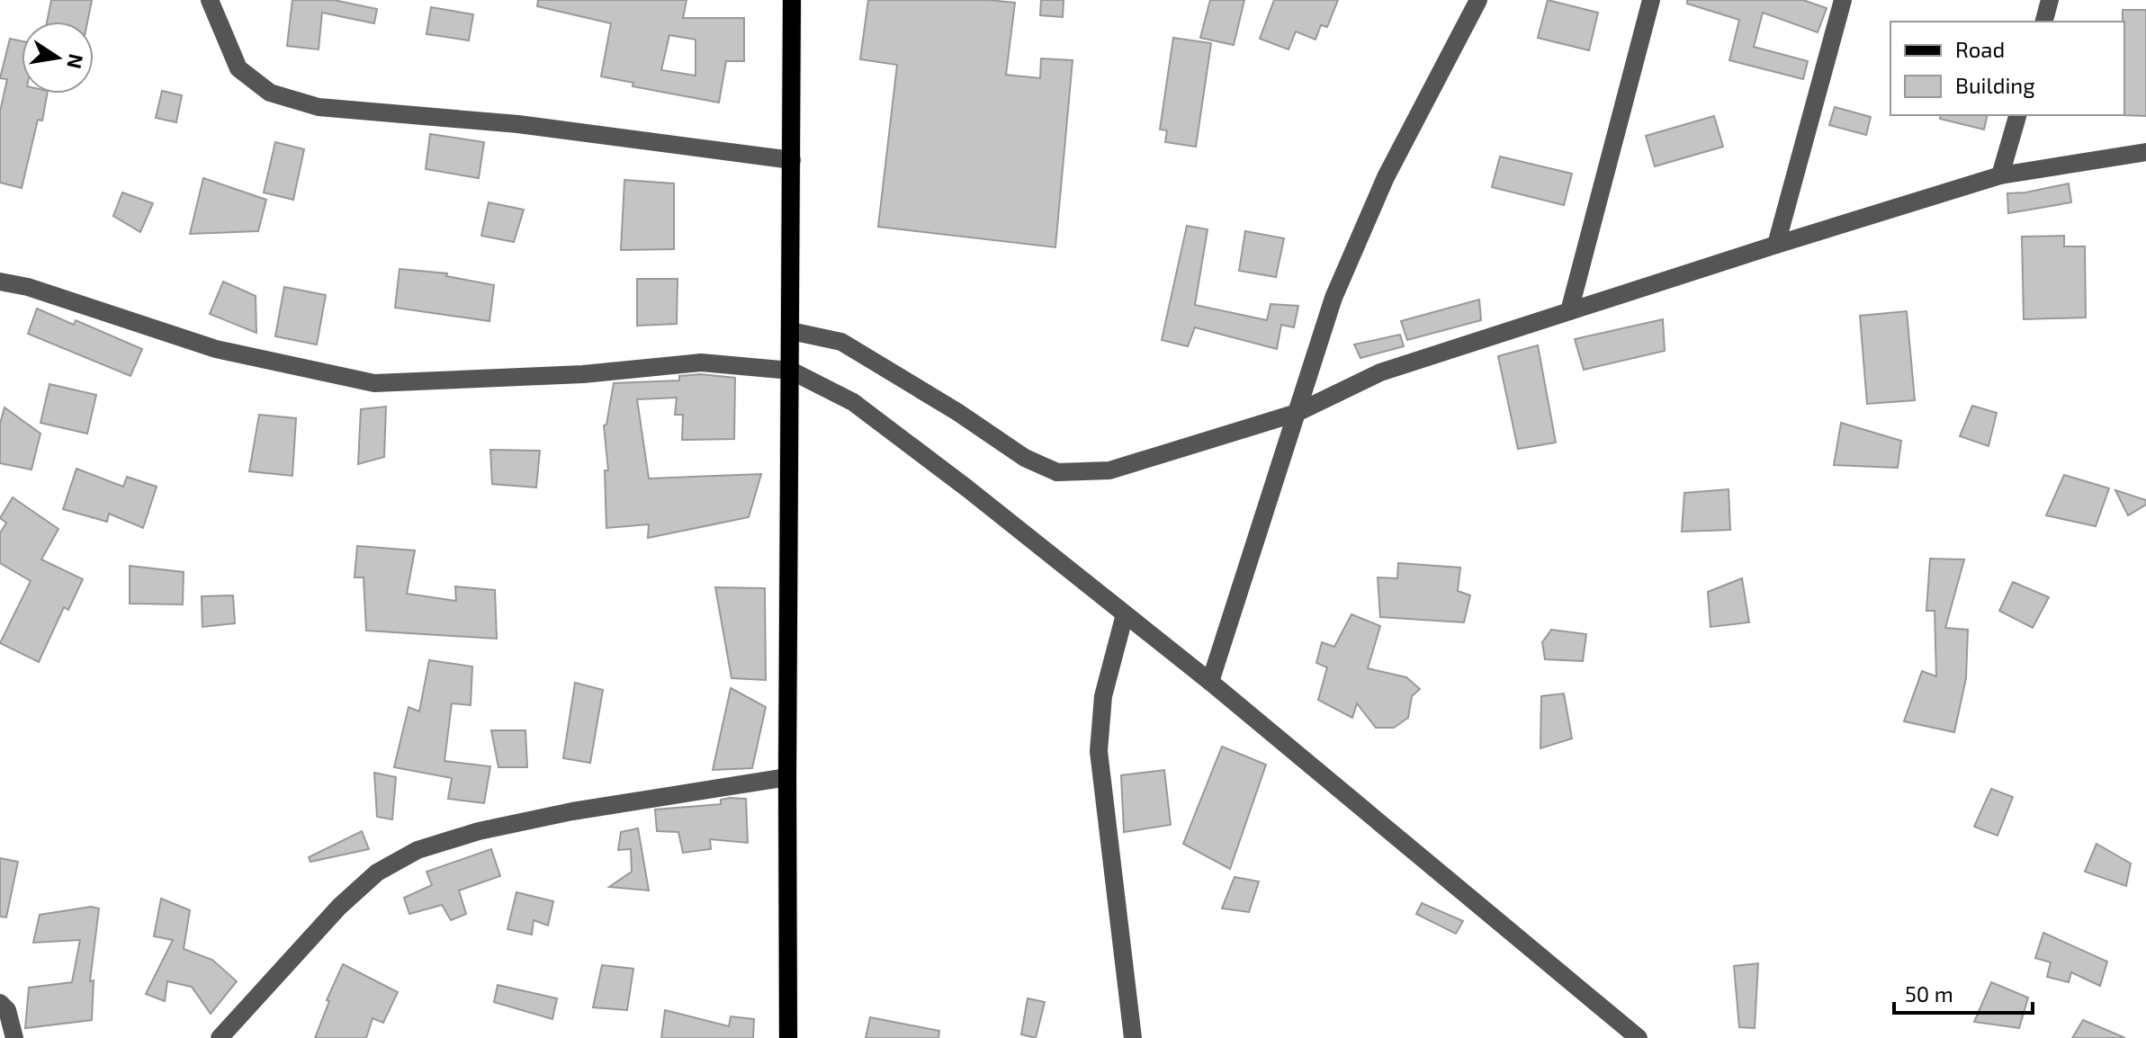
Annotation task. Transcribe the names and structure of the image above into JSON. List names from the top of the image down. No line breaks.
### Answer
{"legend":["Road","Building"],"scale_bar":"50 m","north":"right"}
